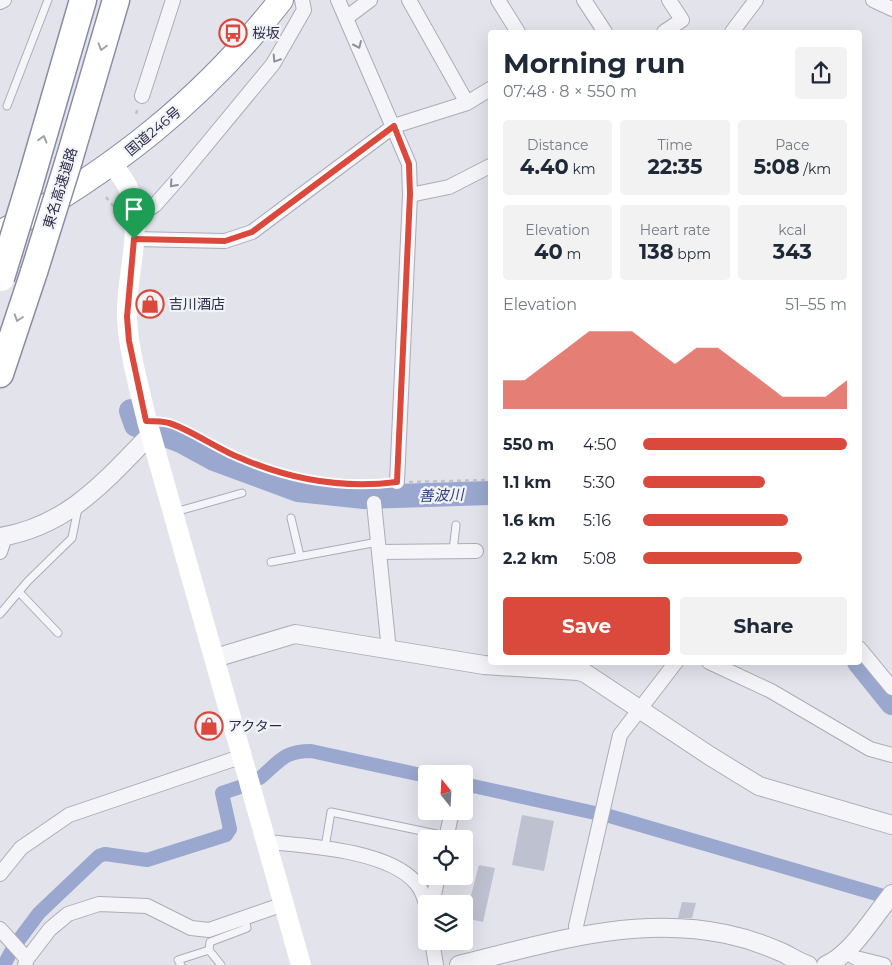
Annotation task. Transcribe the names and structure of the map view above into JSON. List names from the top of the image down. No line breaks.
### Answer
{"streets":{"highway":["国道246号","東名高速道路"]},"water":["善波川"],"places":{"bus stop":["桜坂"],"shop":["吉川酒店","アクター"]},"north":"top","page":{"heading":["Morning run","07:48 · 8 × 550 m"],"stats":[["Distance","4.40 km"],["Time","22:35"],["Pace","5:08 /km"],["Elevation","40 m"],["Heart rate","138 bpm"],["kcal","343"]],"chart":["Elevation","51–55 m"],"list":[{"name":"550 m","note":"4:50"},{"name":"1.1 km","note":"5:30"},{"name":"1.6 km","note":"5:16"},{"name":"2.2 km","note":"5:08"}],"buttons":["Save","Share"]}}
